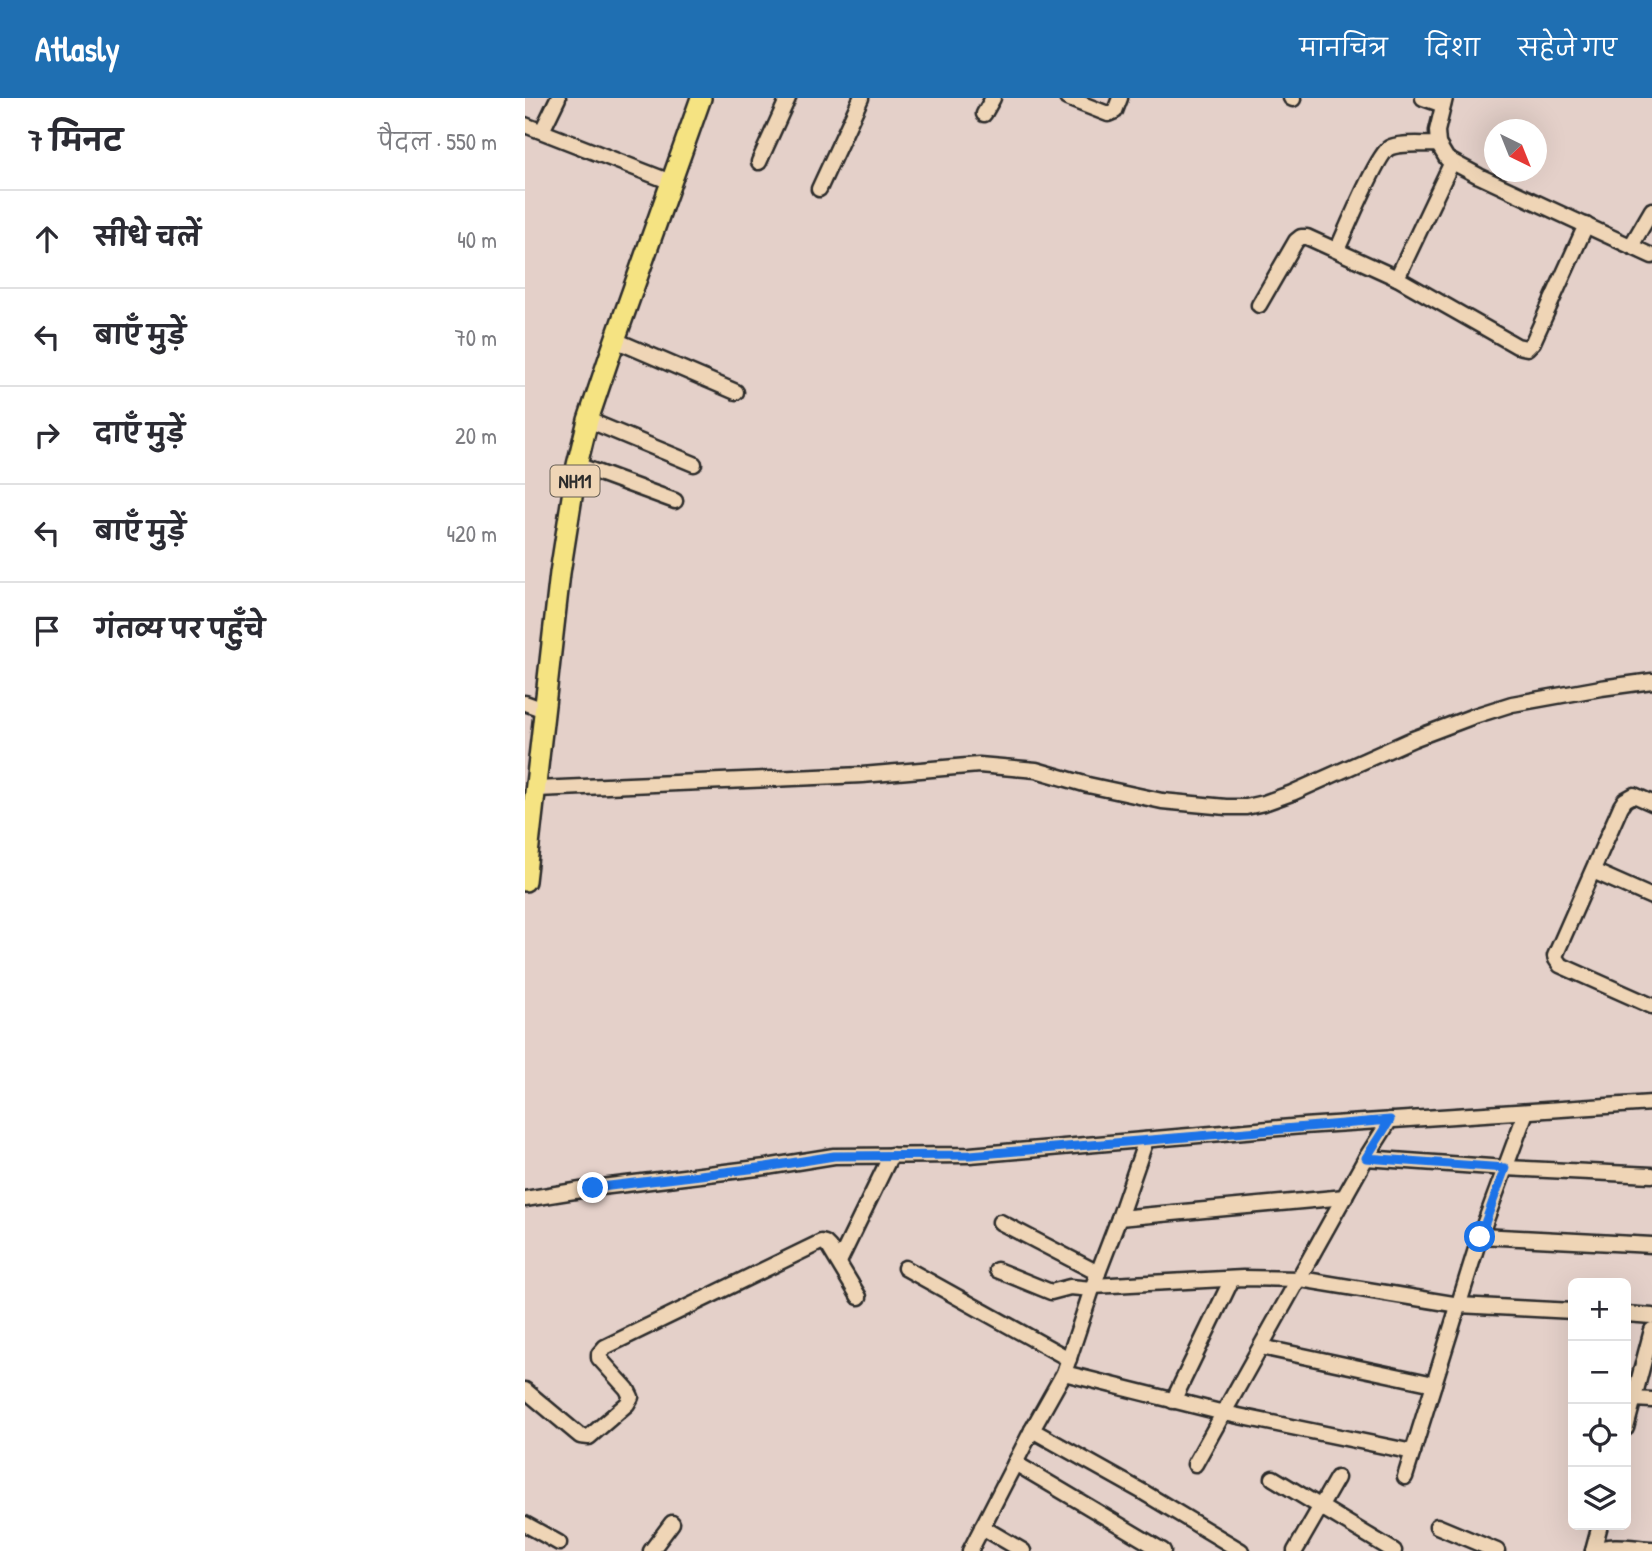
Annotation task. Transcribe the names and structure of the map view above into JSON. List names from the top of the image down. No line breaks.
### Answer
{"streets":{"highway":["NH11"]},"north":"bottom right","page":{"header":"Atlasly","nav":["मानचित्र","दिशा","सहेजे गए"],"heading":["7 मिनट","पैदल · 550 m"],"list":[["सीधे चलें","40 m"],["बाएँ मुड़ें","70 m"],["दाएँ मुड़ें","20 m"],["बाएँ मुड़ें","420 m"],"गंतव्य पर पहुँचे"],"map_buttons":["+","−"]}}
